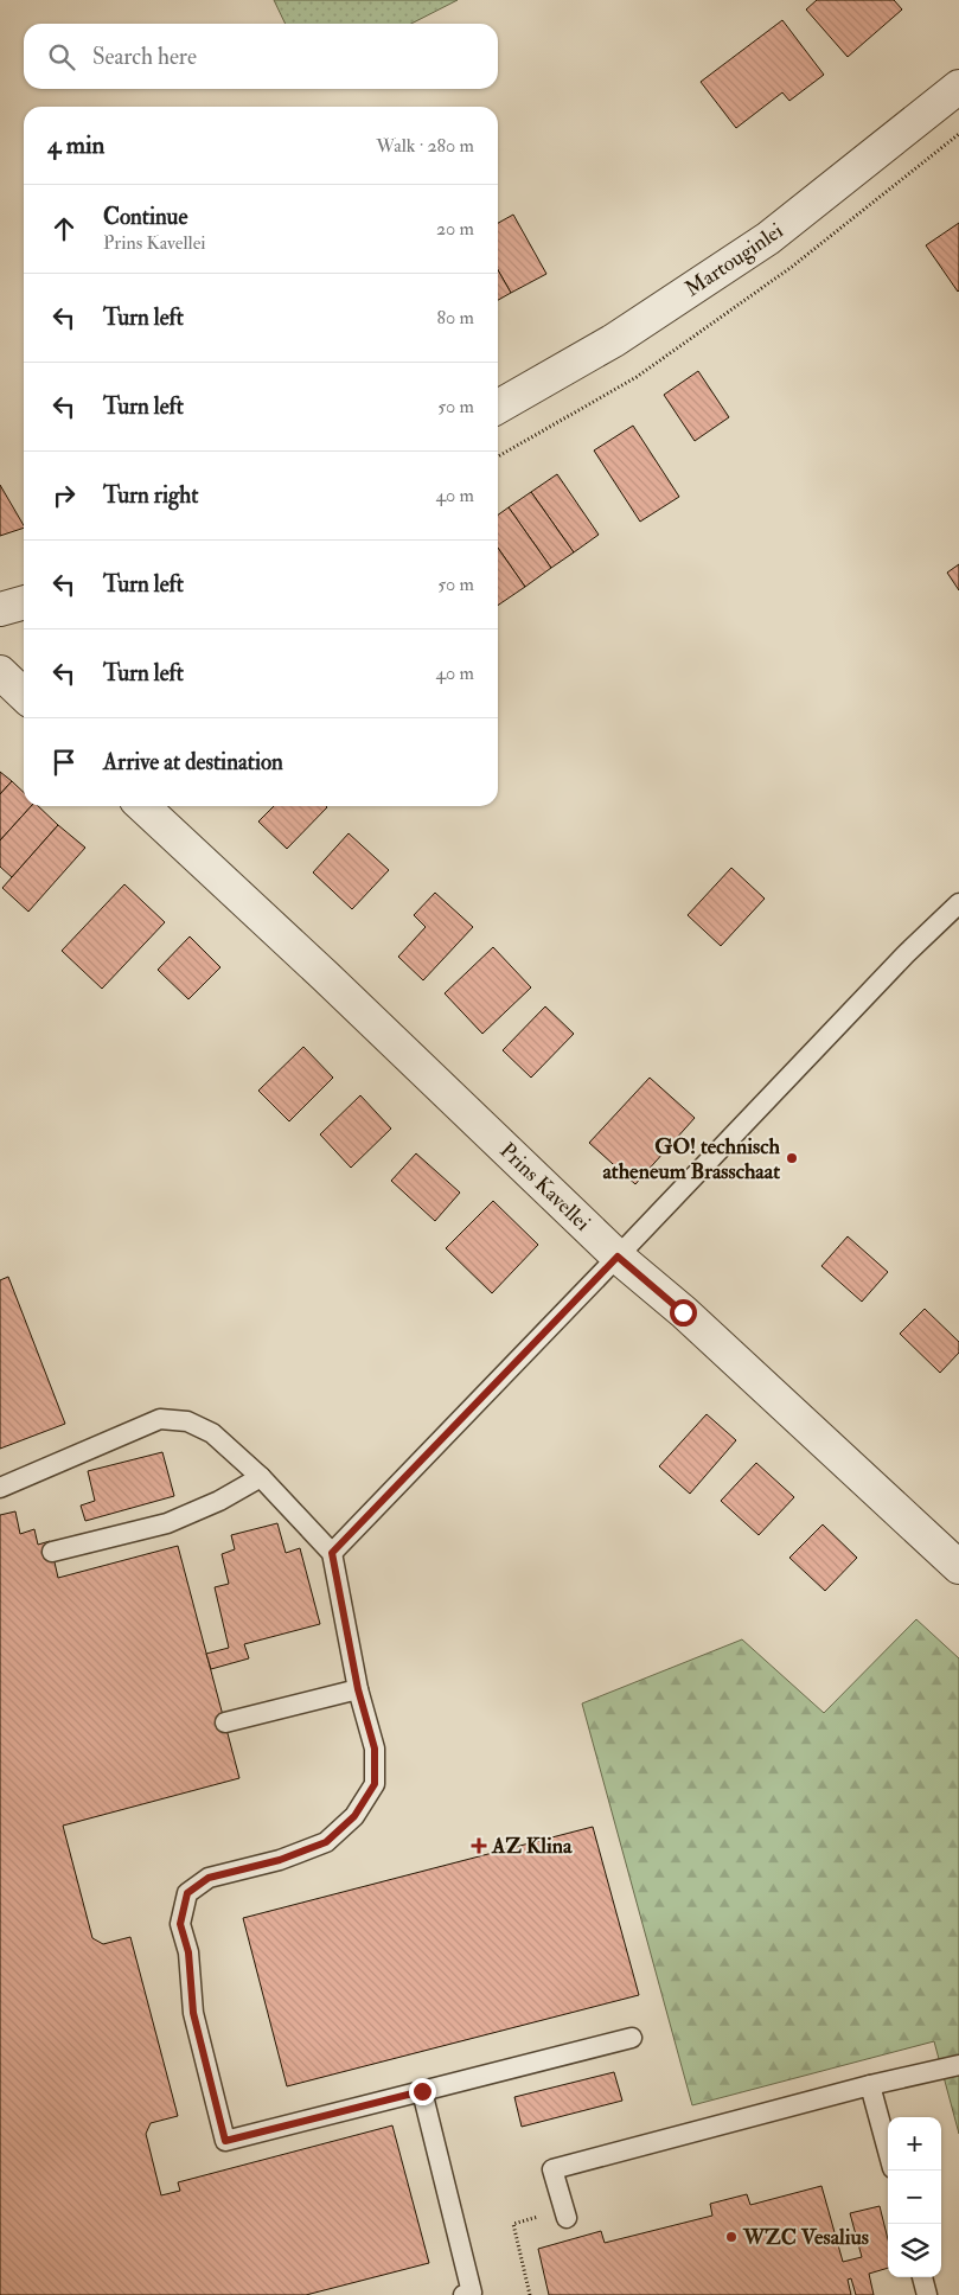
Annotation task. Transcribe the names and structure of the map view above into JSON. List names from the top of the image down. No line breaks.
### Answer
{"streets":{"street":["Martouginlei","Prins Kavellei"]},"places":{"other":["GO! technisch atheneum Brasschaat","WZC Vesalius"],"health":["AZ Klina"]},"page":{"search":"Search here","heading":["4 min","Walk · 280 m"],"list":[["Continue","Prins Kavellei","20 m"],["Turn left","80 m"],["Turn left","50 m"],["Turn right","40 m"],["Turn left","50 m"],["Turn left","40 m"],"Arrive at destination"],"map_buttons":["+","−"]}}
